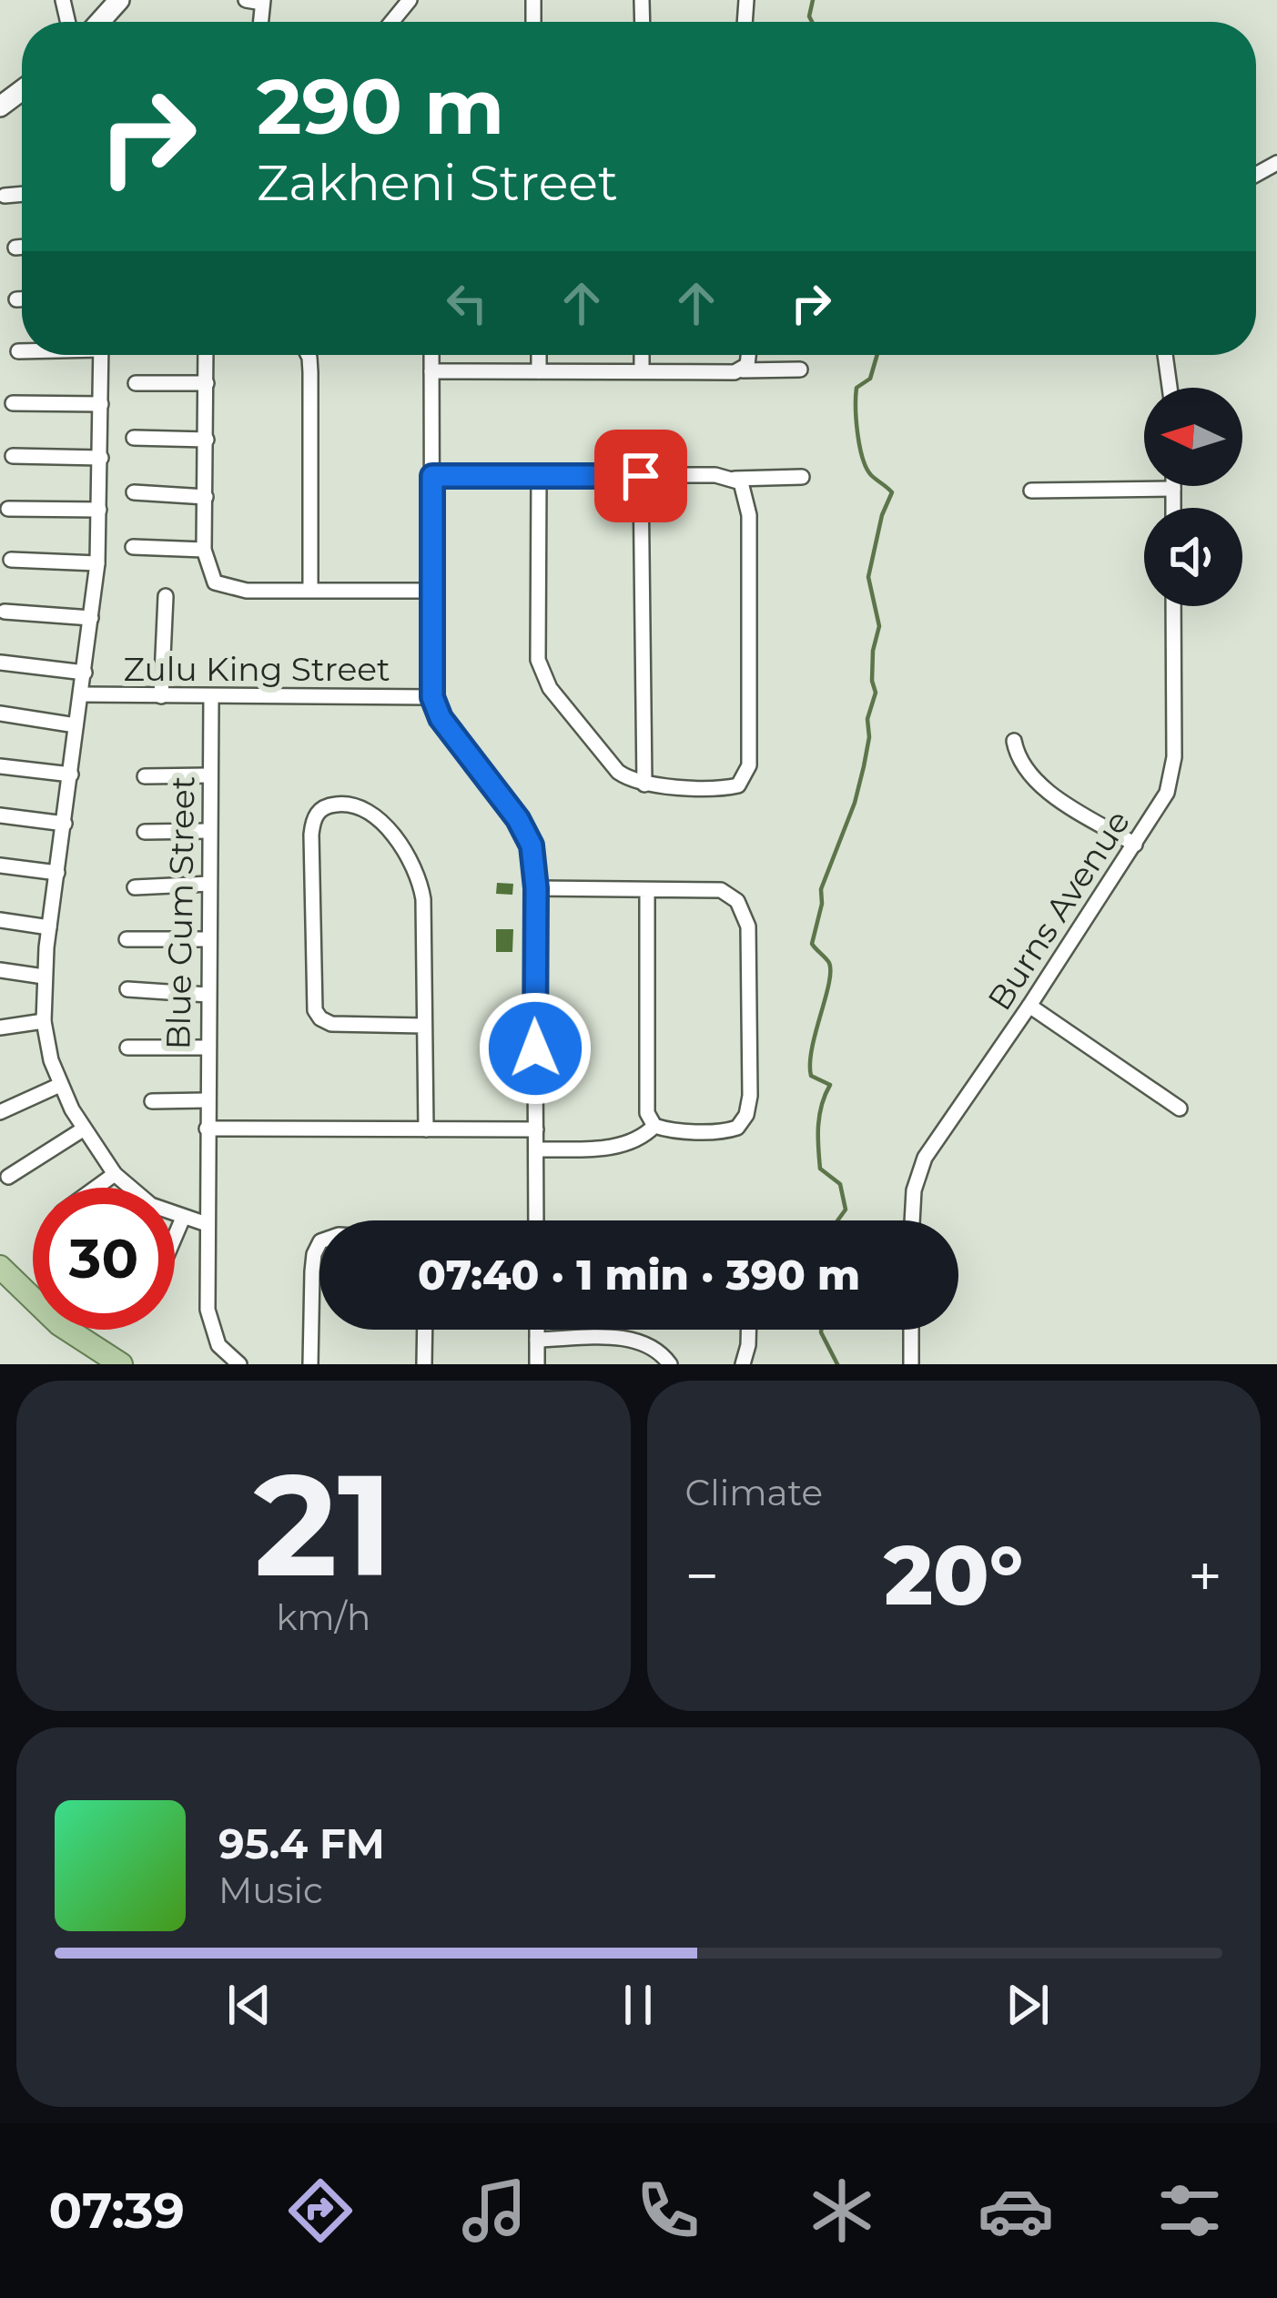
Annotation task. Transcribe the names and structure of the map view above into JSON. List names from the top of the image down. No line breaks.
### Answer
{"streets":{"street":["Zulu King Street","Burns Avenue","Blue Gum Street"]},"crossings":[["Zulu King Street","Blue Gum Street"]],"north":"left","page":{"turn":["290 m","Zakheni Street"],"limit":"30","trip":"07:40 · 1 min · 390 m","tile":[["21","km/h"],"Climate"],"heat":["−","20°","+"],"song":["95.4 FM","Music"],"tabs":"07:39"}}
